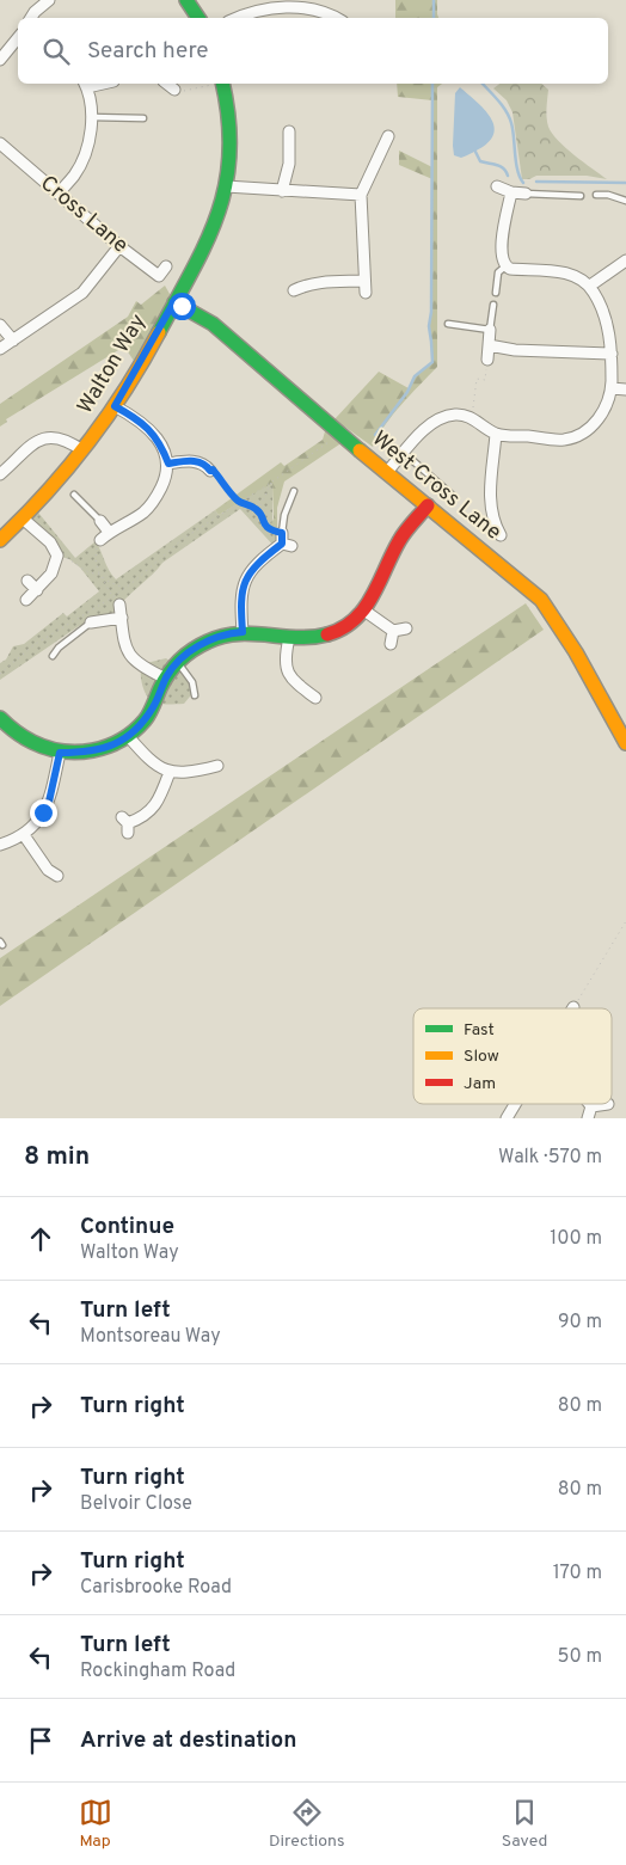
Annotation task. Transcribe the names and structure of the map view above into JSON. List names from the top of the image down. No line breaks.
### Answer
{"streets":{"street":["Cross Lane","Walton Way","West Cross Lane"]},"crossings":[["Walton Way","West Cross Lane"]],"legend":["Fast","Slow","Jam"],"page":{"search":"Search here","heading":["8 min","Walk · 570 m"],"list":[["Continue","Walton Way","100 m"],["Turn left","Montsoreau Way","90 m"],["Turn right","80 m"],["Turn right","Belvoir Close","80 m"],["Turn right","Carisbrooke Road","170 m"],["Turn left","Rockingham Road","50 m"],"Arrive at destination"],"nav":["Map","Directions","Saved"]}}
